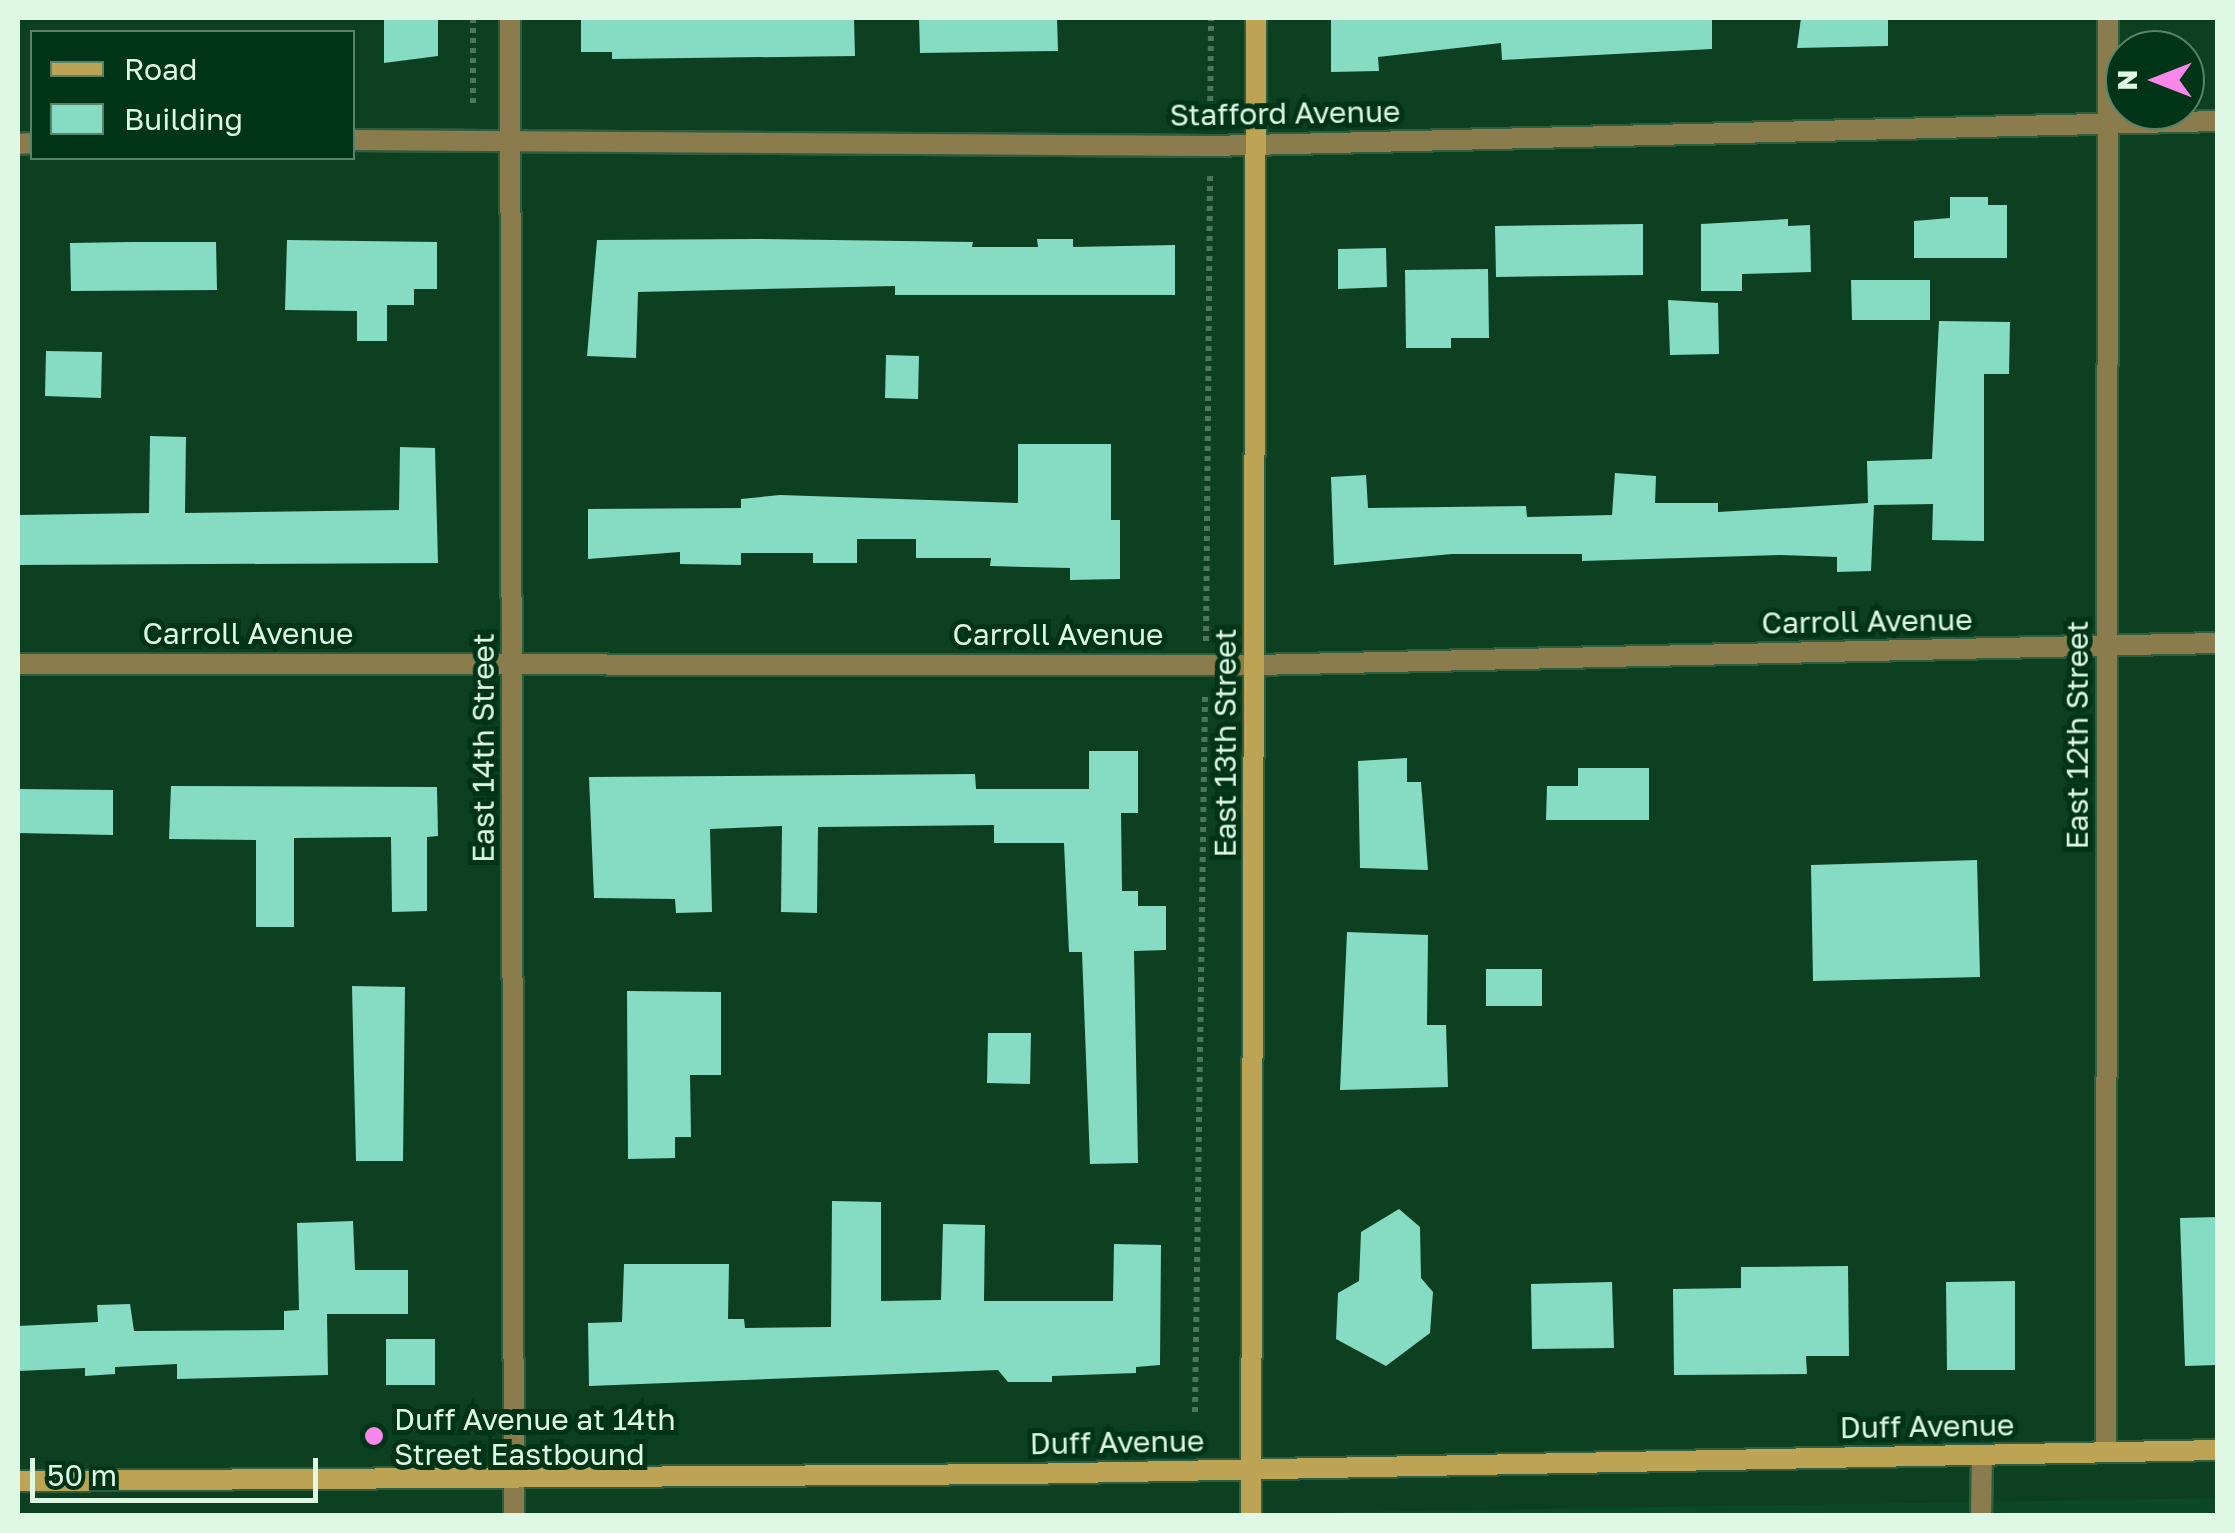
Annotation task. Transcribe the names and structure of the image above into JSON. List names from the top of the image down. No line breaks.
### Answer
{"streets":{"main road":["East 13th Street","Duff Avenue"],"street":["Stafford Avenue","Carroll Avenue","East 12th Street","East 14th Street"]},"crossings":[["Stafford Avenue","East 13th Street"],["Stafford Avenue","East 14th Street"],["Carroll Avenue","East 12th Street"],["Carroll Avenue","East 13th Street"],["Carroll Avenue","East 14th Street"],["East 12th Street","Duff Avenue"],["East 13th Street","Duff Avenue"],["East 14th Street","Duff Avenue"]],"places":["Duff Avenue at 14th Street Eastbound"],"legend":["Road","Building"],"scale_bar":"50 m","north":"left"}
